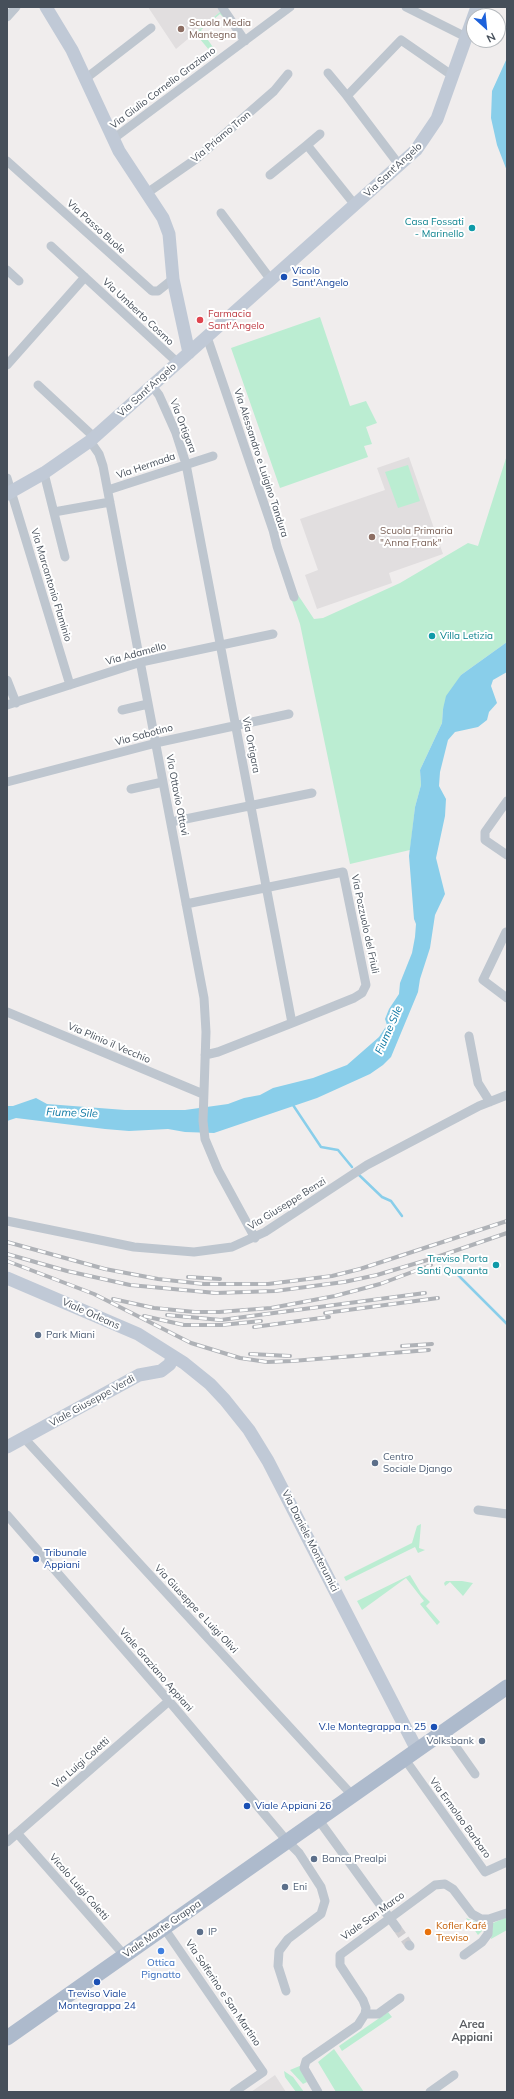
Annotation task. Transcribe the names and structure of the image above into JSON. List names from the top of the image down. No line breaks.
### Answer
{"streets":{"main road":["Viale Monte Grappa"],"street":["Via Giulio Cornelio Graziano","Via Priamo Tron","Via Sant'Angelo","Via Passo Buole","Via Umberto Cosmo","Via Ortigara","Via Alessandro e Luigino Tandura","Via Hermada","Via Marcantonio Flaminio","Via Adamello","Via Sabotino","Via Ottavio Ottavi","Via Pozzuolo del Friuli","Via Plinio il Vecchio","Via Giuseppe Benzi","Viale Orleans","Viale Giuseppe Verdi","Via Daniele Monterumici","Via Giuseppe e Luigi Olivi","Viale Graziano Appiani","Via Luigi Coletti","Via Ermolao Barbaro","Vicolo Luigi Coletti","Viale San Marco","Via Solferino e San Martino"]},"crossings":[["Via Sant'Angelo","Via Umberto Cosmo"],["Via Sant'Angelo","Via Ortigara"],["Via Sant'Angelo","Via Alessandro e Luigino Tandura"],["Via Sant'Angelo","Via Marcantonio Flaminio"],["Via Sant'Angelo","Via Ottavio Ottavi"],["Via Ortigara","Via Hermada"],["Via Ortigara","Via Adamello"],["Via Ortigara","Via Sabotino"],["Via Ortigara","Via Pozzuolo del Friuli"],["Via Hermada","Via Ottavio Ottavi"],["Via Marcantonio Flaminio","Via Adamello"],["Via Adamello","Via Ottavio Ottavi"],["Via Sabotino","Via Ottavio Ottavi"],["Via Ottavio Ottavi","Via Pozzuolo del Friuli"],["Via Ottavio Ottavi","Via Plinio il Vecchio"],["Via Ottavio Ottavi","Via Giuseppe Benzi"],["Viale Orleans","Viale Giuseppe Verdi"],["Viale Orleans","Via Daniele Monterumici"],["Viale Giuseppe Verdi","Via Daniele Monterumici"],["Viale Giuseppe Verdi","Via Giuseppe e Luigi Olivi"],["Via Daniele Monterumici","Viale Monte Grappa"],["Via Giuseppe e Luigi Olivi","Viale Monte Grappa"],["Viale Graziano Appiani","Via Luigi Coletti"],["Viale Graziano Appiani","Viale Monte Grappa"],["Via Luigi Coletti","Vicolo Luigi Coletti"],["Via Ermolao Barbaro","Viale Monte Grappa"],["Vicolo Luigi Coletti","Viale Monte Grappa"],["Viale Monte Grappa","Via Solferino e San Martino"]],"districts":["Area Appiani"],"water":["Fiume Sile"],"places":["Scuola Media Mantegna","Casa Fossati - Marinello","Vicolo Sant'Angelo","Farmacia Sant'Angelo","Scuola Primaria \"Anna Frank\"","Villa Letizia","Treviso Porta Santi Quaranta","Park Miani","Centro Sociale Django","Tribunale Appiani","V.le Montegrappa n. 25","Volksbank","Viale Appiani 26","Banca Prealpi","Eni","IP","Kofler Kafé Treviso","Ottica Pignatto","Treviso Viale Montegrappa 24"],"north":"bottom right"}
